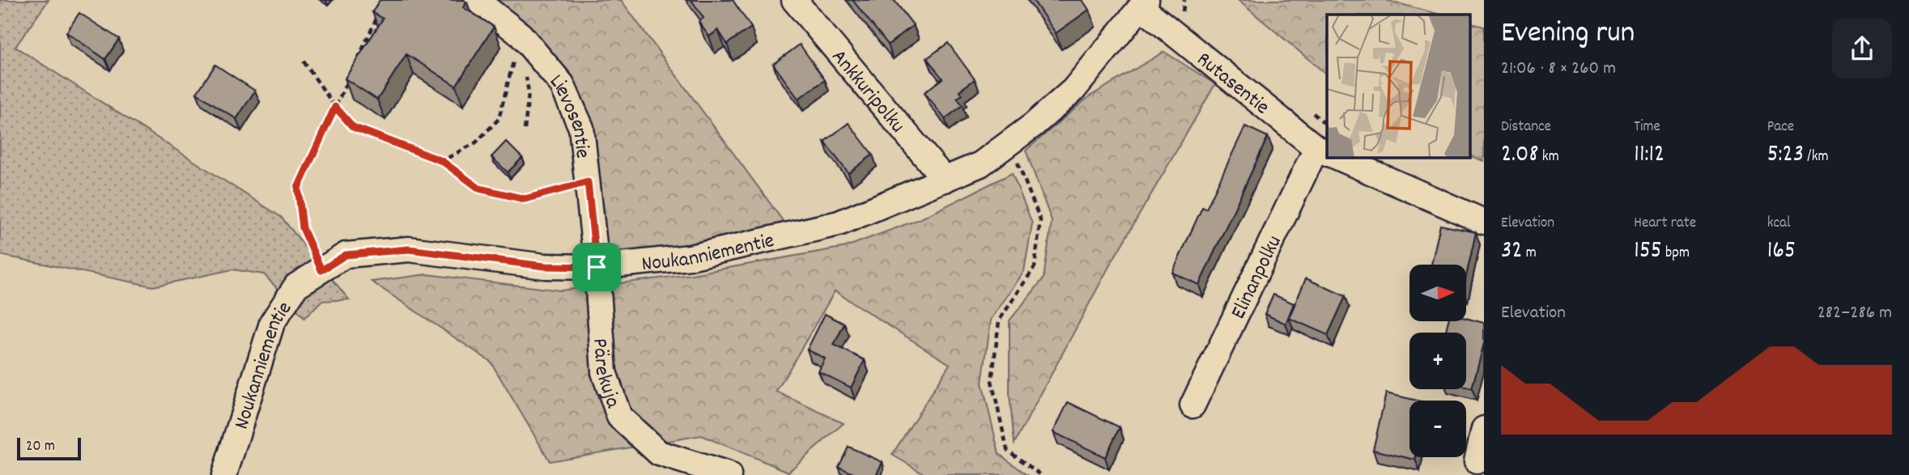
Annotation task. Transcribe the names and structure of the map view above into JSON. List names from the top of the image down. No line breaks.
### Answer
{"streets":{"street":["Rutasentie","Ankkuripolku","Lievosentie","Noukanniementie","Elinanpolku","Pärekuja"]},"crossings":[["Rutasentie","Noukanniementie"],["Rutasentie","Elinanpolku"],["Ankkuripolku","Noukanniementie"],["Lievosentie","Noukanniementie"],["Lievosentie","Pärekuja"],["Noukanniementie","Pärekuja"]],"scale_bar":"20 m","north":"right","page":{"heading":["Evening run","21:06 · 8 × 260 m"],"stats":[["Distance","2.08 km"],["Time","11:12"],["Pace","5:23 /km"],["Elevation","32 m"],["Heart rate","155 bpm"],["kcal","165"]],"map_buttons":["+","−"],"chart":["Elevation","282–286 m"],"scale":"20 m"}}
